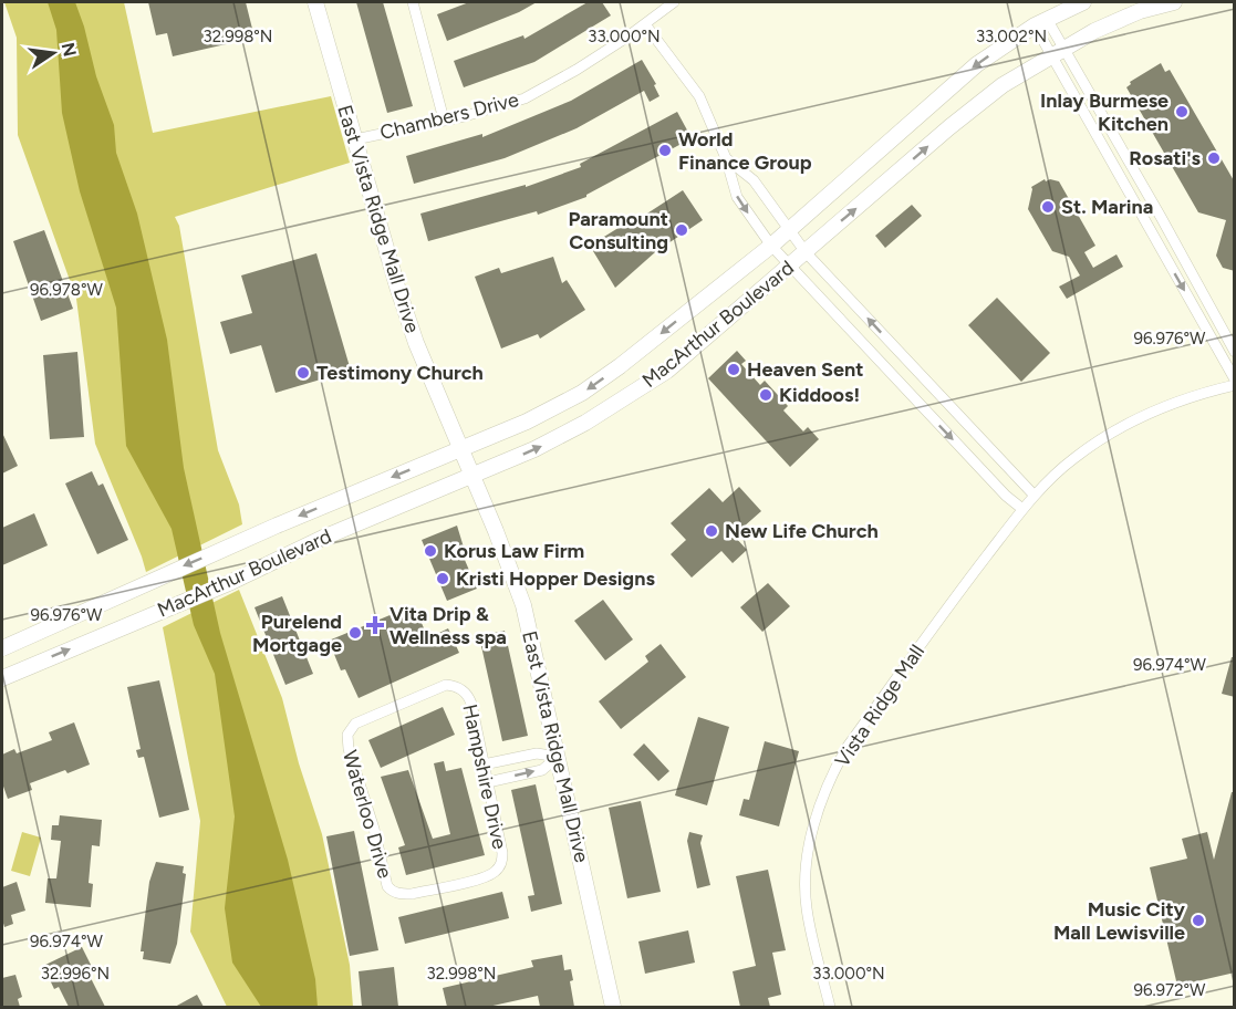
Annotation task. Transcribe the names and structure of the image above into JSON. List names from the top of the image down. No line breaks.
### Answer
{"streets":{"main road":["East Vista Ridge Mall Drive","MacArthur Boulevard"],"street":["Chambers Drive","Vista Ridge Mall","Hampshire Drive","Waterloo Drive"]},"crossings":[["Chambers Drive","East Vista Ridge Mall Drive"],["East Vista Ridge Mall Drive","MacArthur Boulevard"],["Hampshire Drive","Waterloo Drive"]],"places":{"other":["Inlay Burmese Kitchen","World Finance Group","Rosati's","St. Marina","Paramount Consulting","Heaven Sent","Testimony Church","Kiddoos!","New Life Church","Korus Law Firm","Kristi Hopper Designs","Purelend Mortgage","Music City Mall Lewisville"],"health":["Vita Drip & Wellness spa"]},"north":"right","coordinates":["32.998°N","33.000°N","33.002°N","96.978°W","96.976°W","96.974°W","32.996°N","96.972°W"]}
